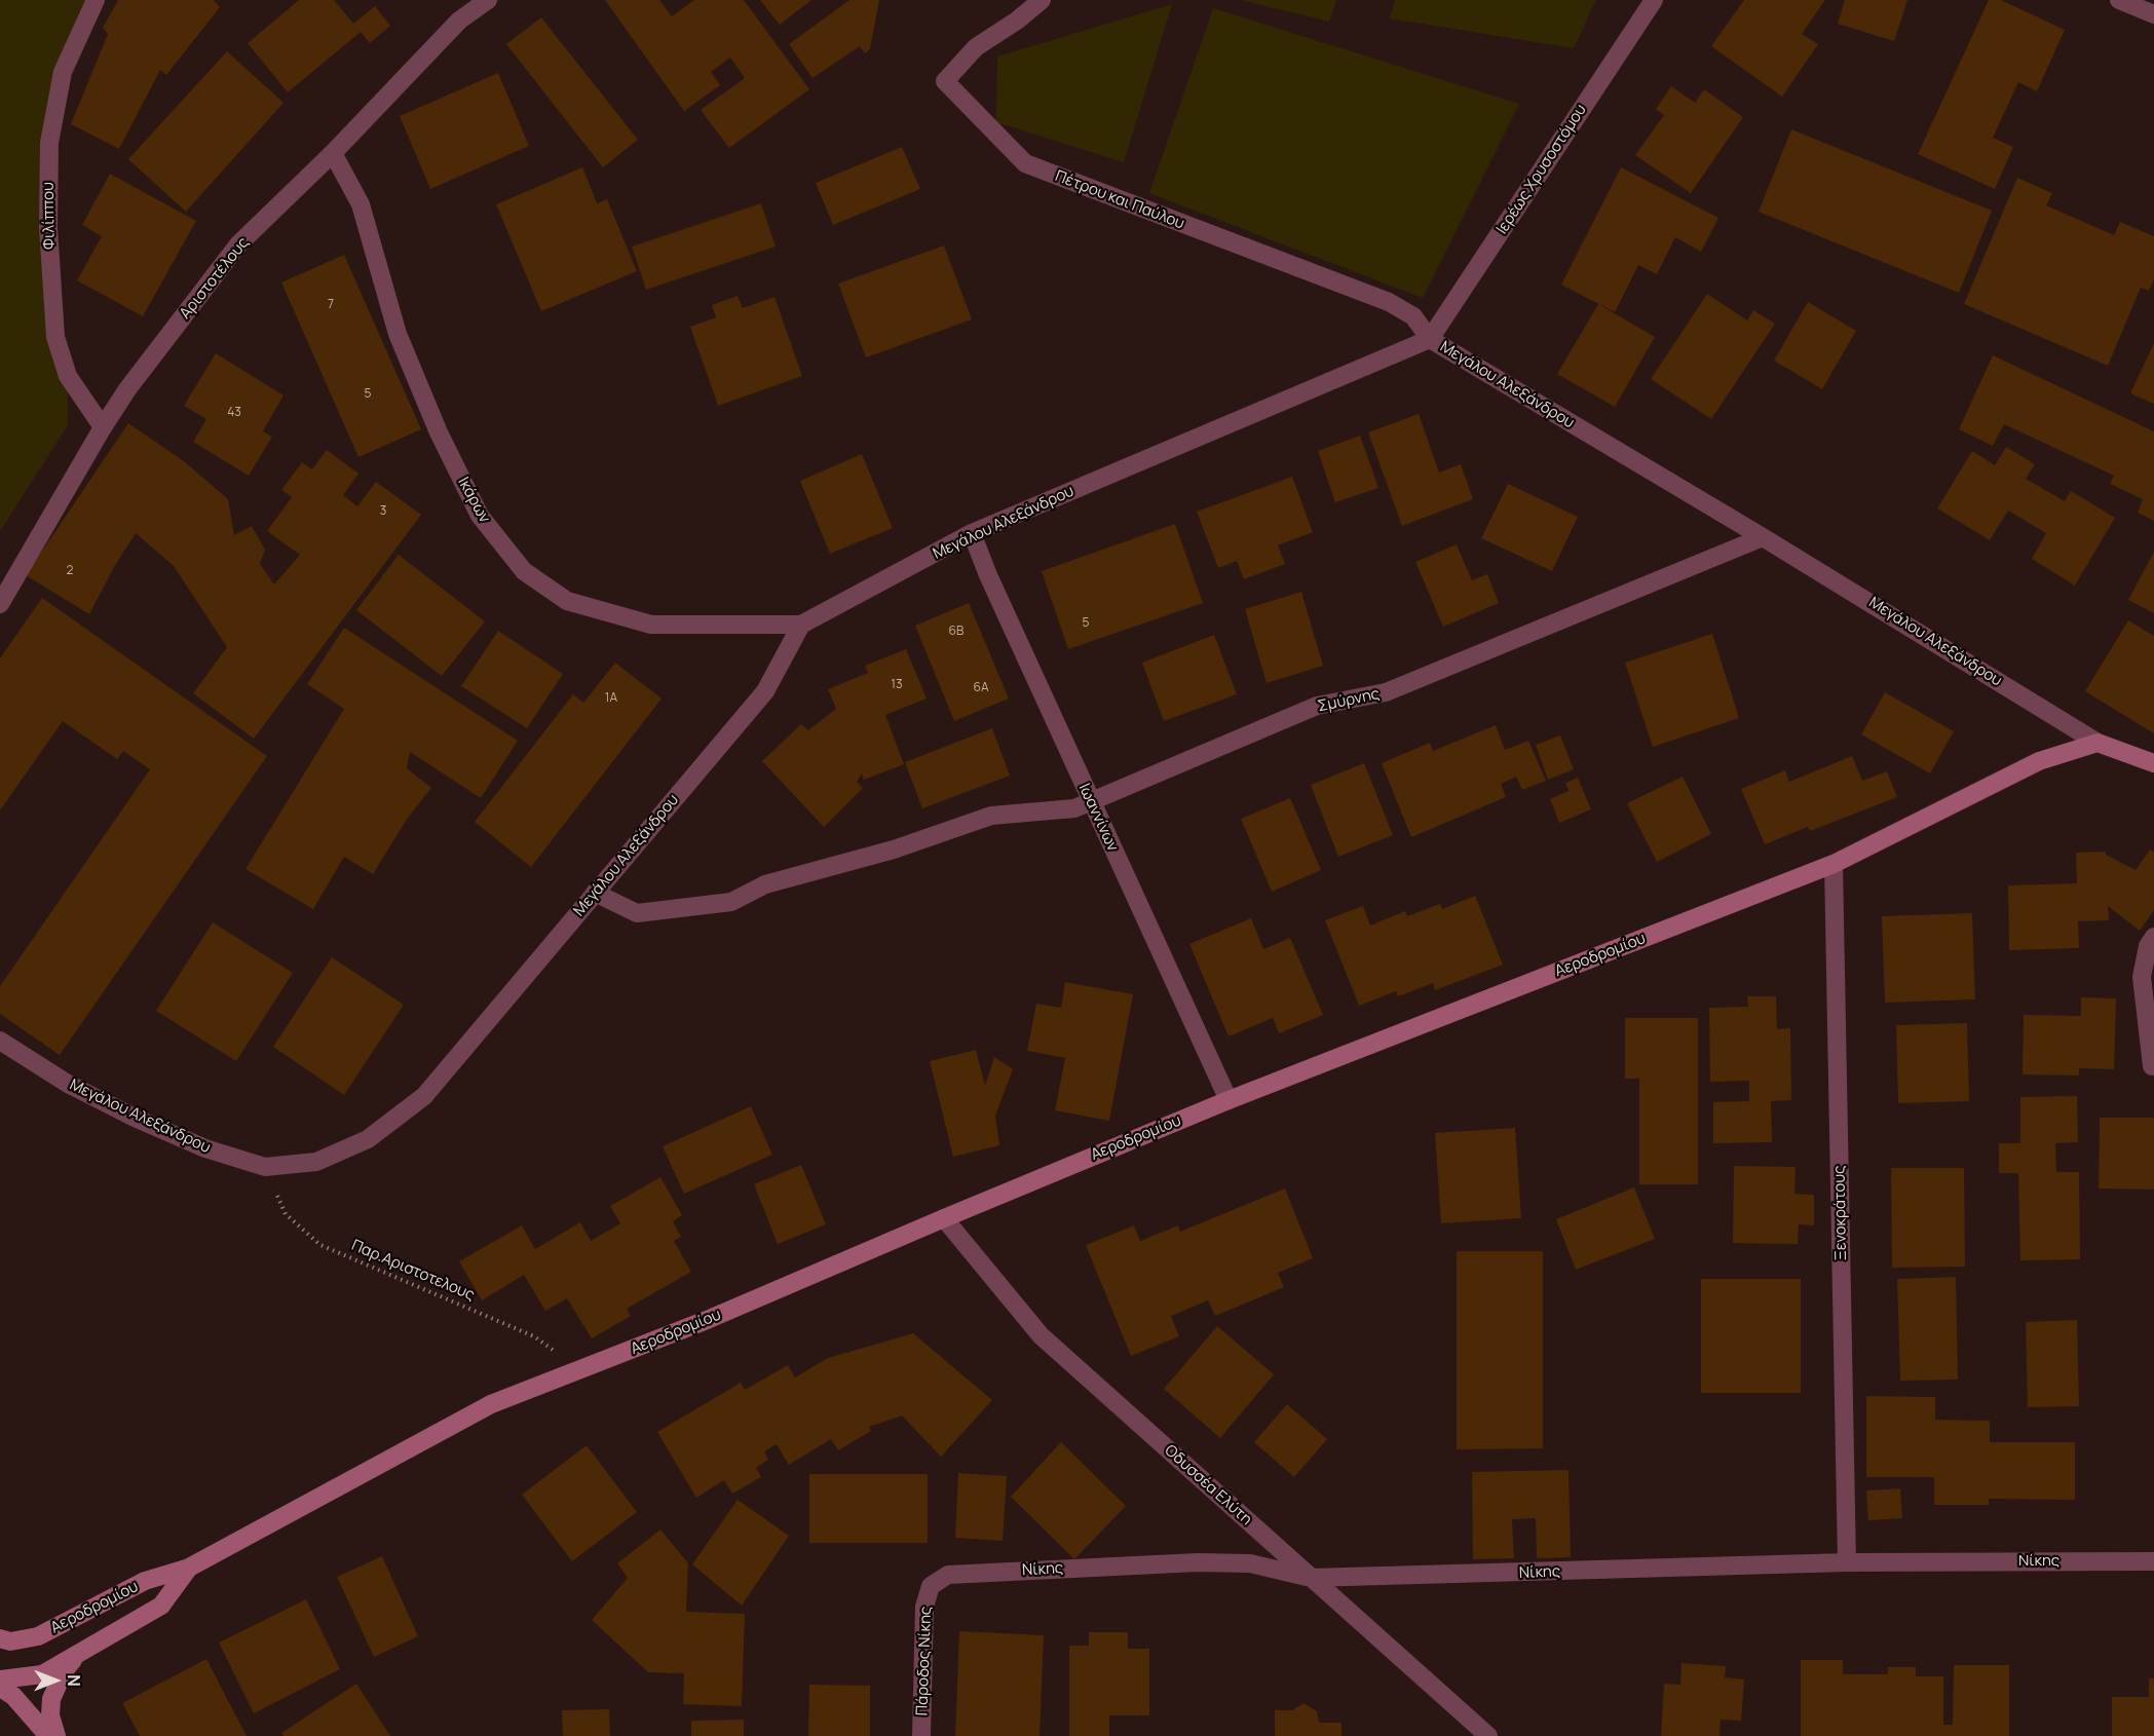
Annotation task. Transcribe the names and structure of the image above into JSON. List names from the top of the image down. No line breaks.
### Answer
{"streets":{"street":["Ιερέως Χρυσοστόμου","Πέτρου και Παύλου","Φιλίππου","Αριστοτέλους","Μεγάλου Αλεξάνδρου","Ικάρων","Σμύρνης","Ιωαννίνων","Αεροδρομίου","Ξενοκράτους","Οδυσσέα Ελύτη","Νίκης","Πάροδος Νίκης"],"path":["Παρ.Αριστοτελους"]},"crossings":[["Ιερέως Χρυσοστόμου","Πέτρου και Παύλου"],["Ιερέως Χρυσοστόμου","Μεγάλου Αλεξάνδρου"],["Πέτρου και Παύλου","Μεγάλου Αλεξάνδρου"],["Φιλίππου","Αριστοτέλους"],["Αριστοτέλους","Ικάρων"],["Μεγάλου Αλεξάνδρου","Ικάρων"],["Μεγάλου Αλεξάνδρου","Σμύρνης"],["Μεγάλου Αλεξάνδρου","Ιωαννίνων"],["Μεγάλου Αλεξάνδρου","Αεροδρομίου"],["Μεγάλου Αλεξάνδρου","Παρ.Αριστοτελους"],["Σμύρνης","Ιωαννίνων"],["Ιωαννίνων","Αεροδρομίου"],["Αεροδρομίου","Ξενοκράτους"],["Αεροδρομίου","Παρ.Αριστοτελους"],["Αεροδρομίου","Οδυσσέα Ελύτη"],["Ξενοκράτους","Νίκης"],["Οδυσσέα Ελύτη","Νίκης"],["Νίκης","Πάροδος Νίκης"]],"house_numbers":["7","5","43","3","2","5","6B","13","6A","1A"],"north":"right"}
